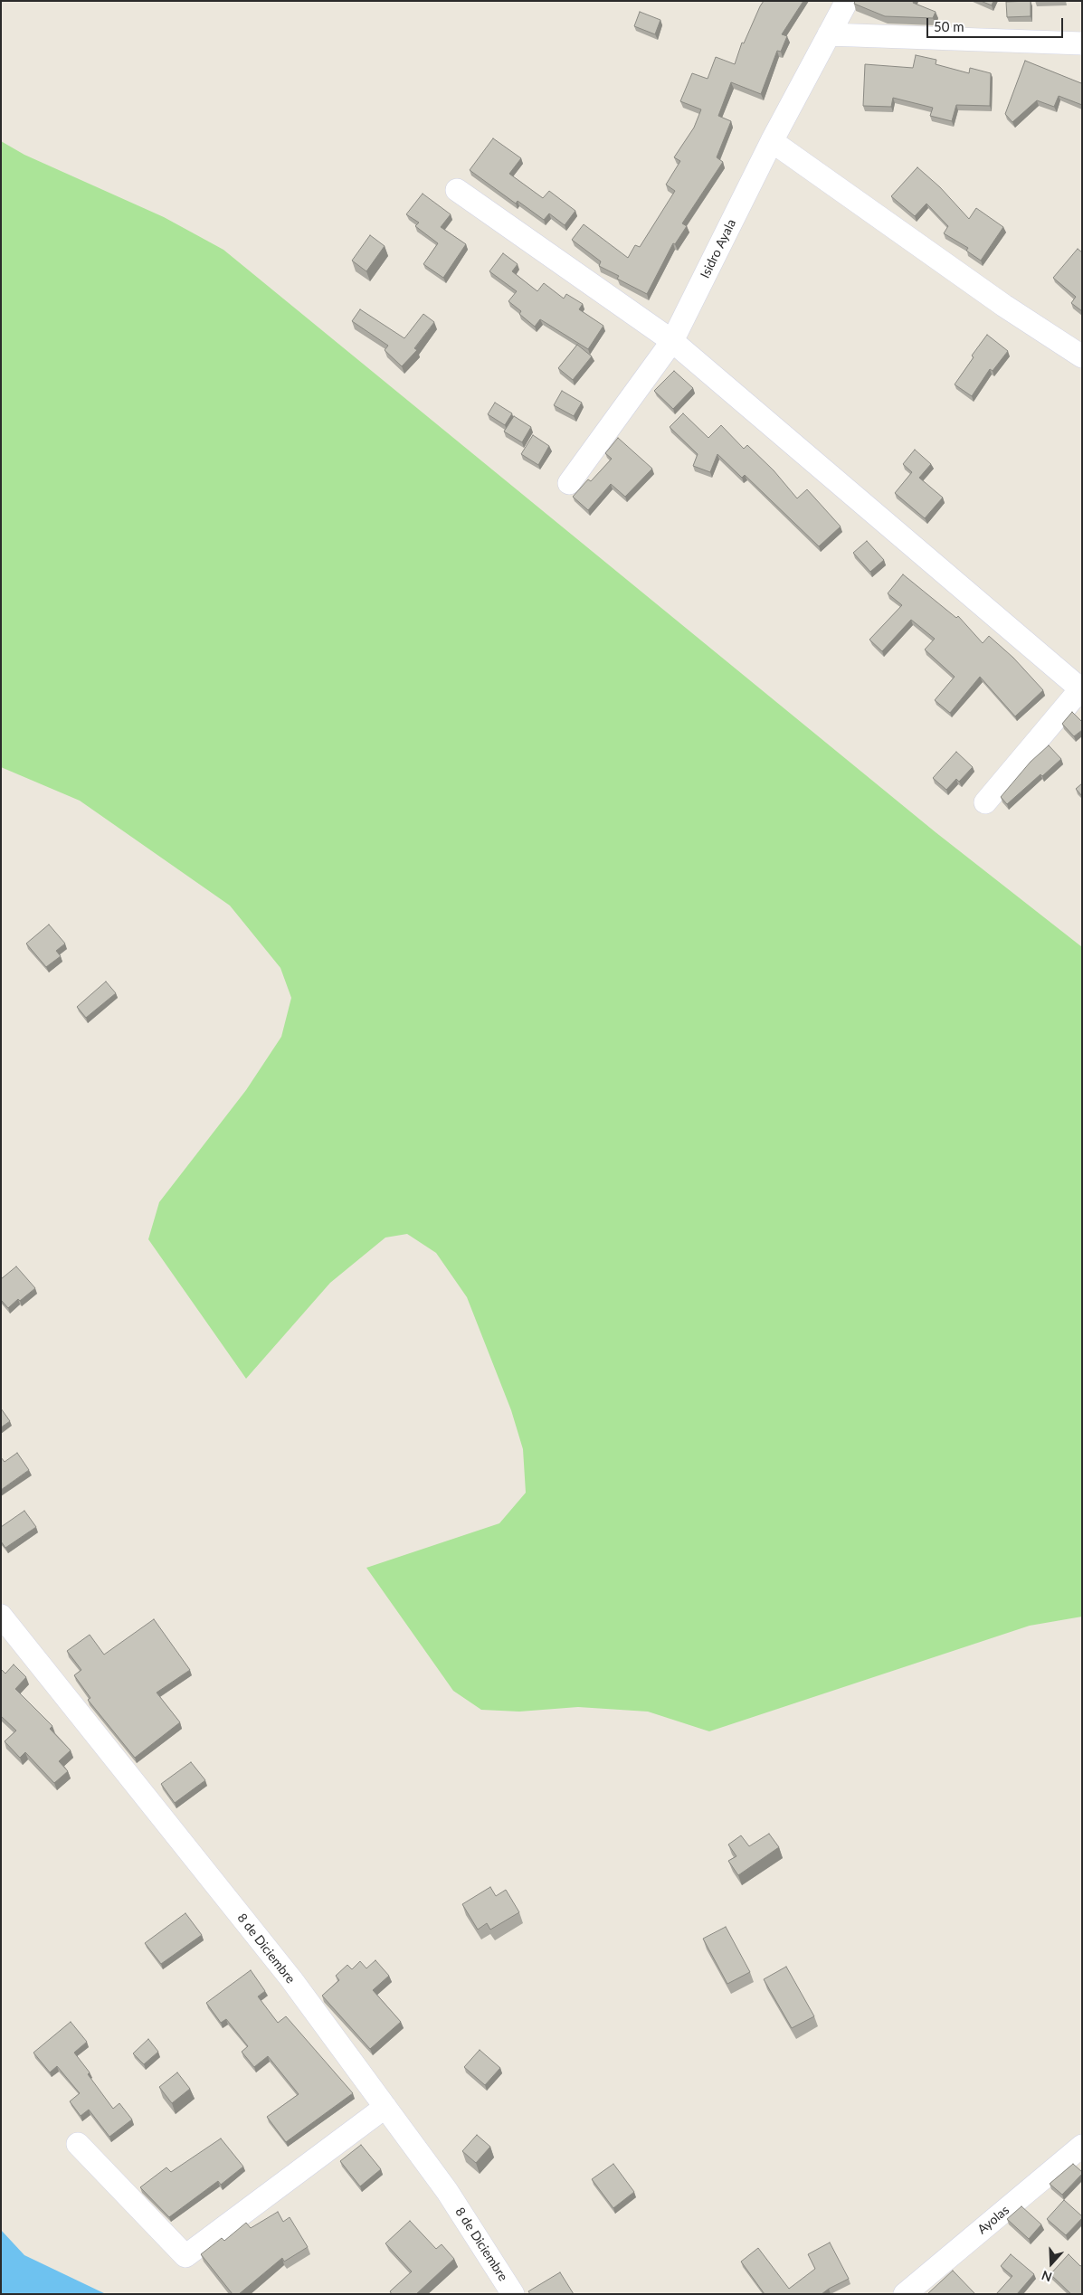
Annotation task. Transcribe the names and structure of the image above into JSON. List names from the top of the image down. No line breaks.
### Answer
{"streets":{"street":["Isidro Ayala","8 de Diciembre","Ayolas"]},"scale_bar":"50 m","north":"bottom"}
